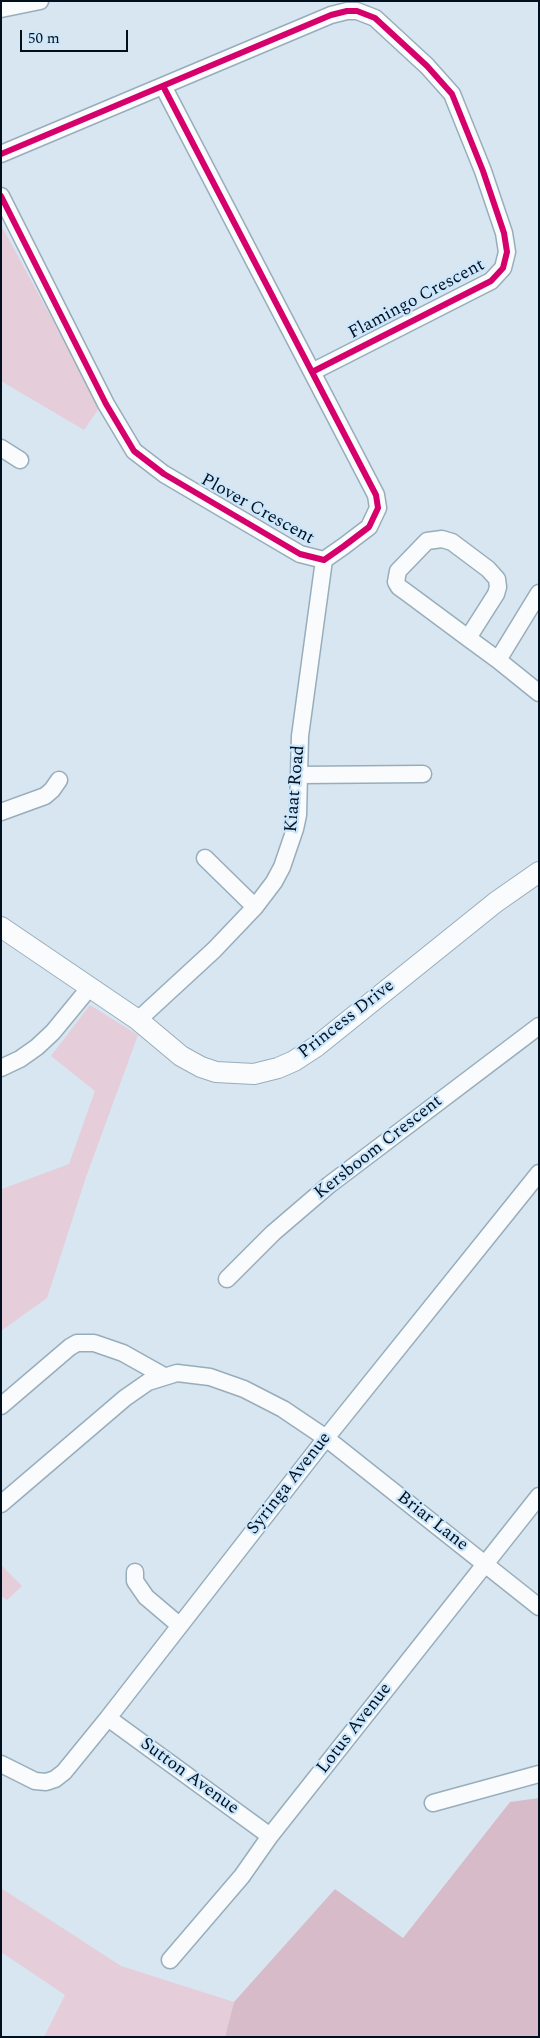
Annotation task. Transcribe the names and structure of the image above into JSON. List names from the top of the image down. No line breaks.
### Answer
{"streets":{"street":["Flamingo Crescent","Plover Crescent","Kiaat Road","Princess Drive","Kersboom Crescent","Syringa Avenue","Briar Lane","Lotus Avenue","Sutton Avenue"]},"crossings":[["Flamingo Crescent","Plover Crescent"],["Plover Crescent","Kiaat Road"],["Kiaat Road","Princess Drive"],["Syringa Avenue","Briar Lane"],["Syringa Avenue","Sutton Avenue"],["Briar Lane","Lotus Avenue"],["Lotus Avenue","Sutton Avenue"]],"scale_bar":"50 m"}
